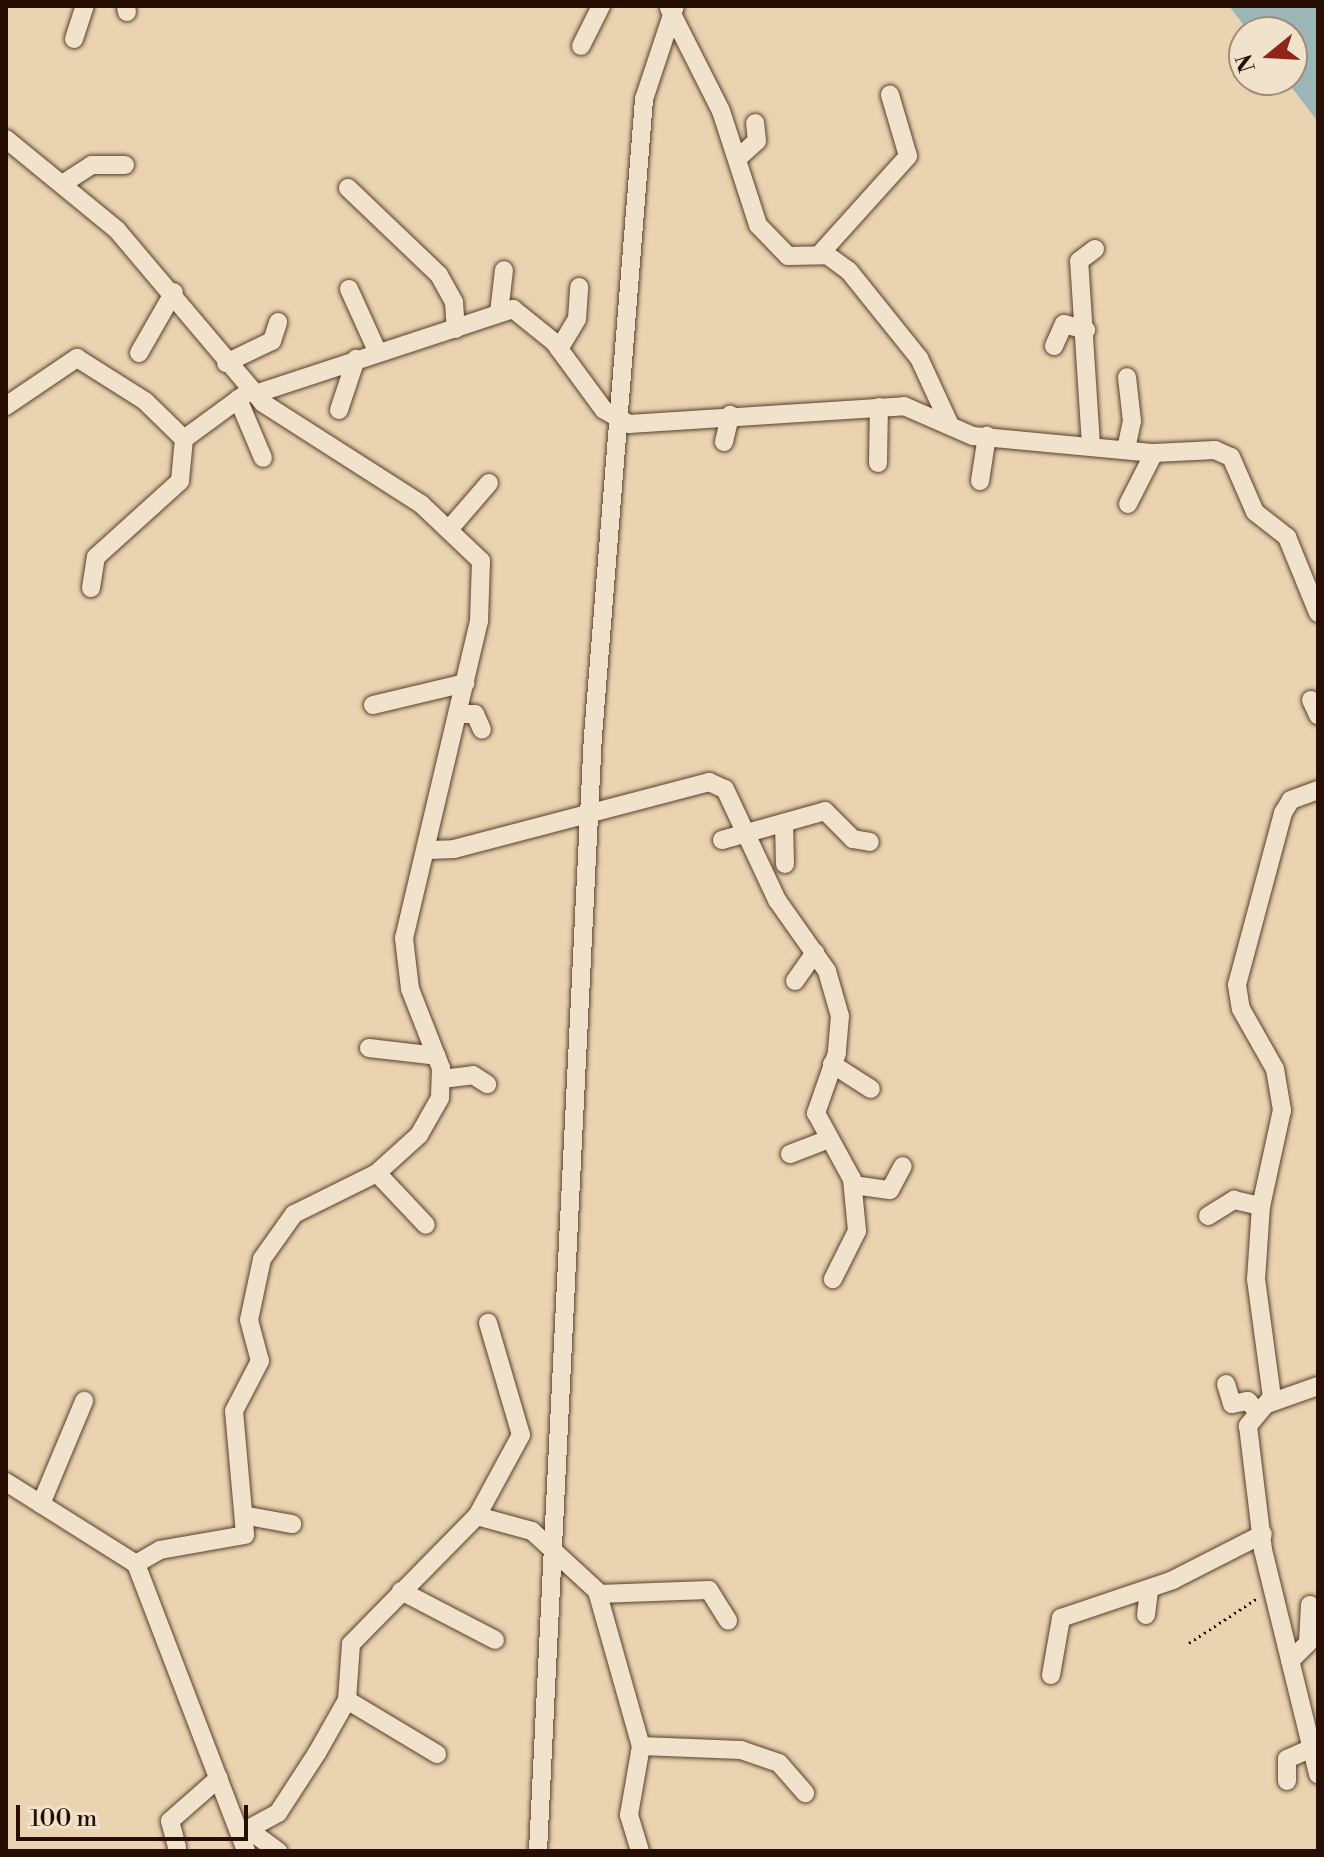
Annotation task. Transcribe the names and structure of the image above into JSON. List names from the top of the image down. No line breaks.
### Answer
{"scale_bar":"100 m","north":"left"}
